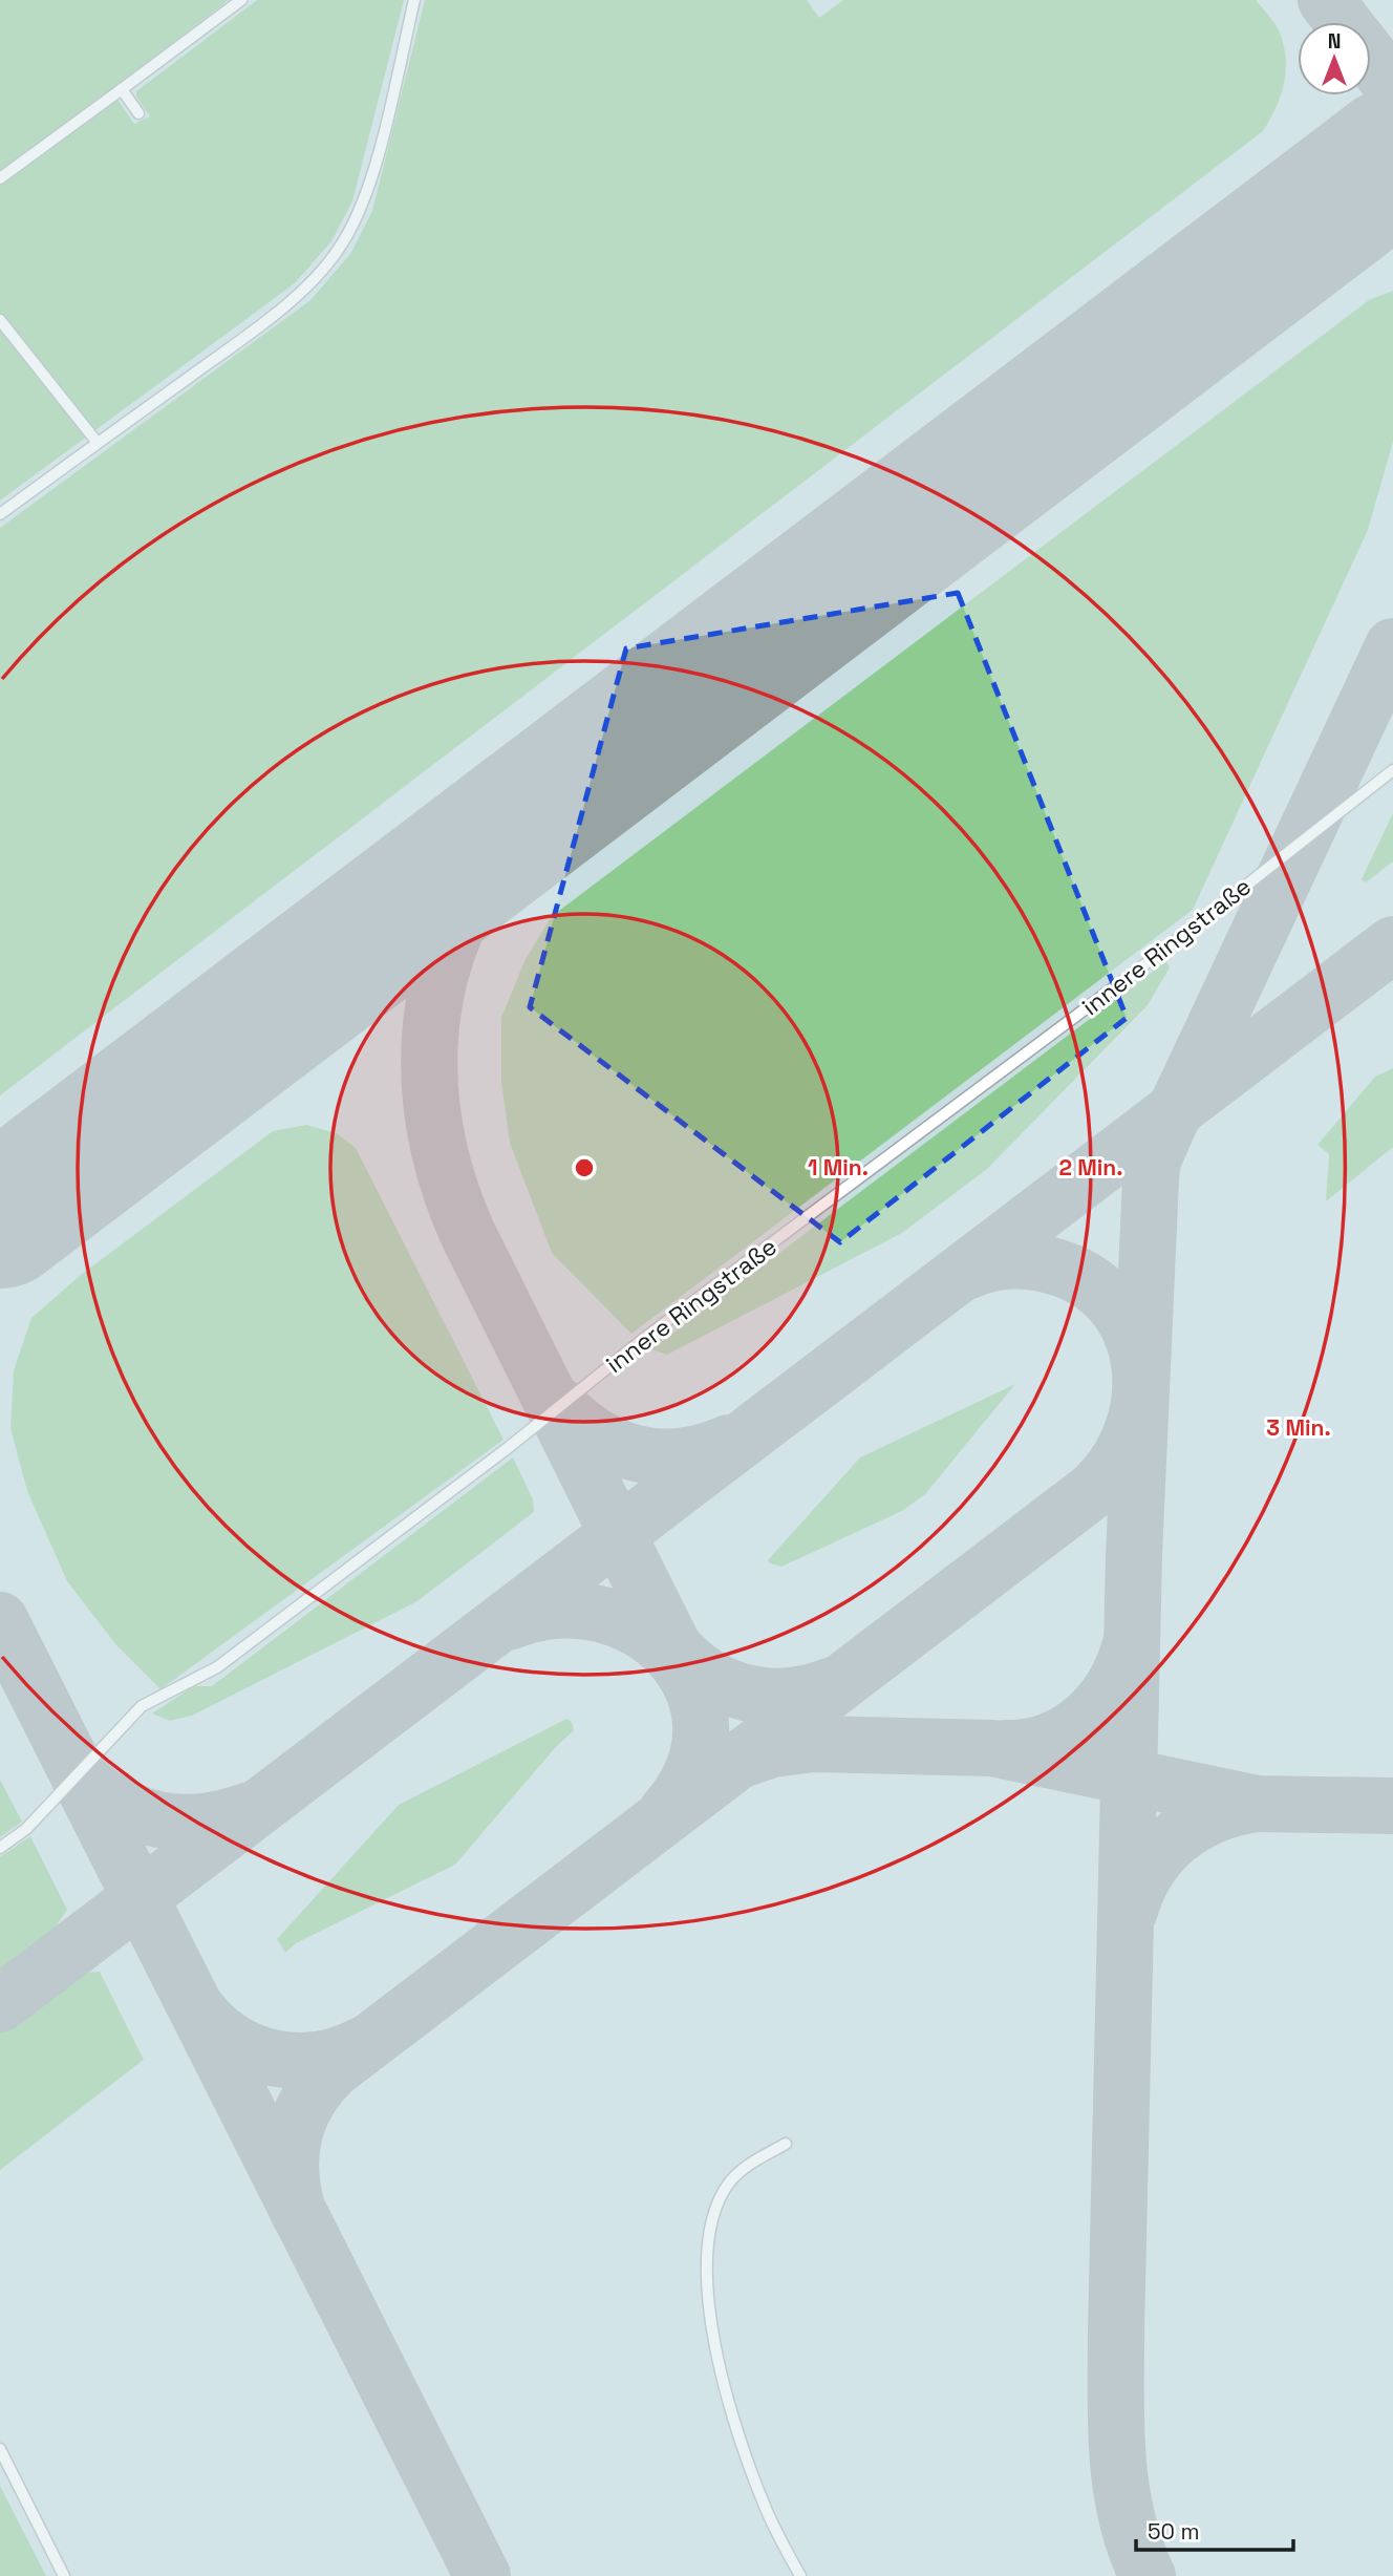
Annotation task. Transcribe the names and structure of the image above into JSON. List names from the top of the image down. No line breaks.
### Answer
{"streets":{"lane":["innere Ringstraße"]},"scale_bar":"50 m","north":"top","rings":["1 Min.","2 Min.","3 Min."]}
